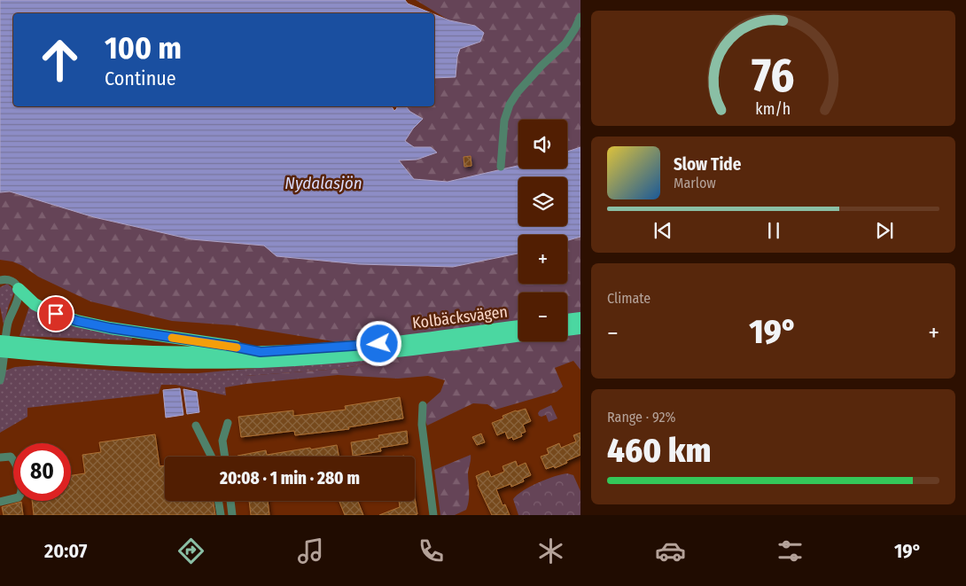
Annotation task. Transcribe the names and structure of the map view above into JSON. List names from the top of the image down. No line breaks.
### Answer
{"streets":{"highway":["Kolbäcksvägen"]},"water":["Nydalasjön"],"page":{"turn":["100 m","Continue"],"map_buttons":["+","−"],"song":["Slow Tide","Marlow"],"tile":["Climate",["Range · 92%","460 km"]],"heat":["−","19°","+"],"limit":"80","trip":"20:08 · 1 min · 280 m","tabs":["20:07","19°"],"gauge":["76","km/h"]}}
